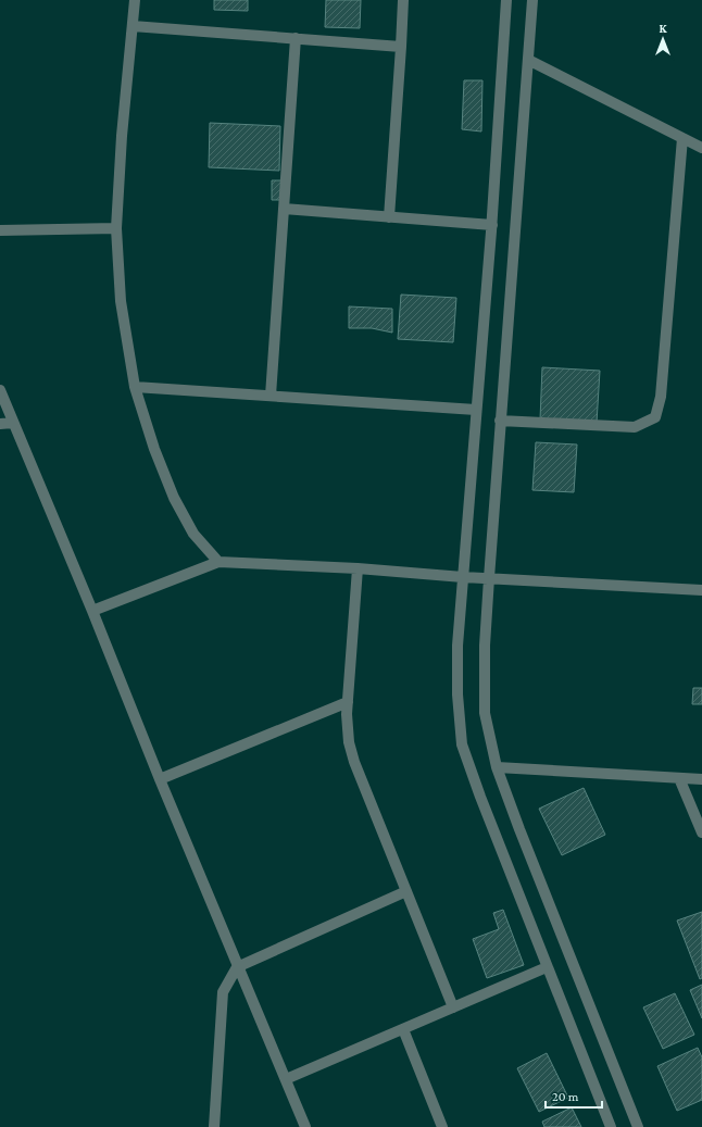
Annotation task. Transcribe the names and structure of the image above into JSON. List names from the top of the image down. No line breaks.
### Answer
{"scale_bar":"20 m","north":"top"}
